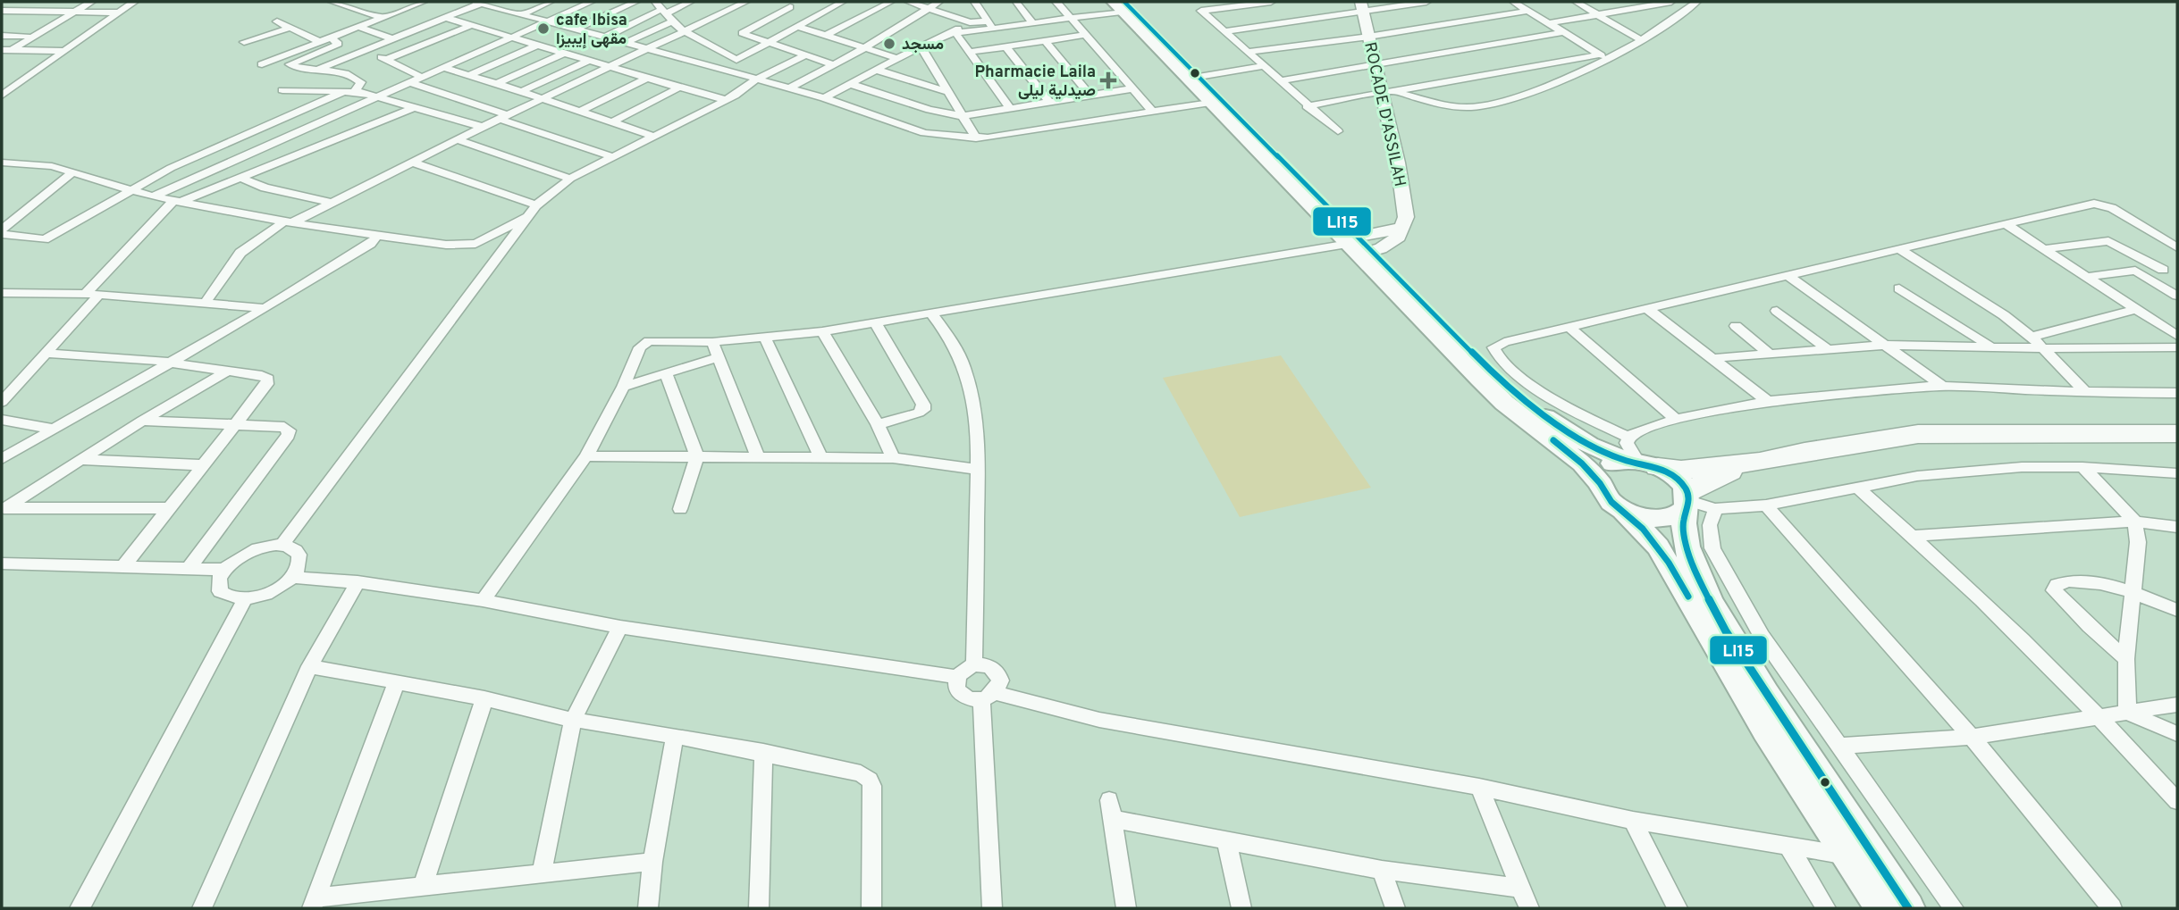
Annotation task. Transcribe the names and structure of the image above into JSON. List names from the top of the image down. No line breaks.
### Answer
{"streets":{"street":["ROCADE D'ASSILAH"]},"places":{"other":["cafe Ibisa مقهى إيبيزا","مسجد"],"health":["Pharmacie Laila صيدلية ليلى"]},"lines":["transit line LI15"]}
